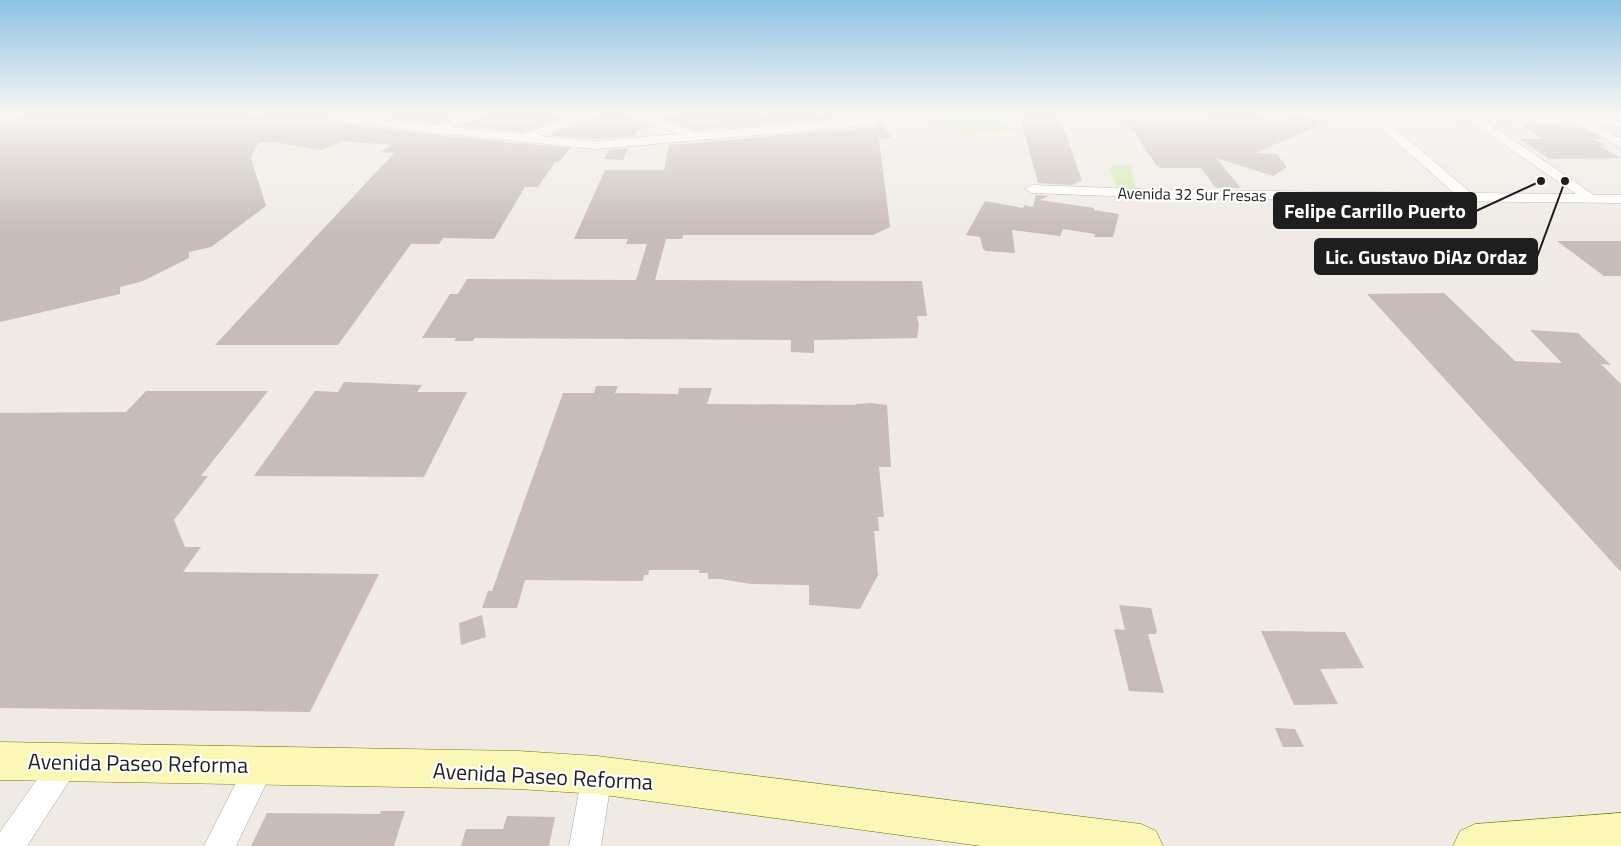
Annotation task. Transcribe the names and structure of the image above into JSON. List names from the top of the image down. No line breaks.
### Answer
{"streets":{"main road":["Avenida Paseo Reforma"],"street":["Avenida 32 Sur Fresas"]},"places":["Felipe Carrillo Puerto","Lic. Gustavo DiAz Ordaz"]}
